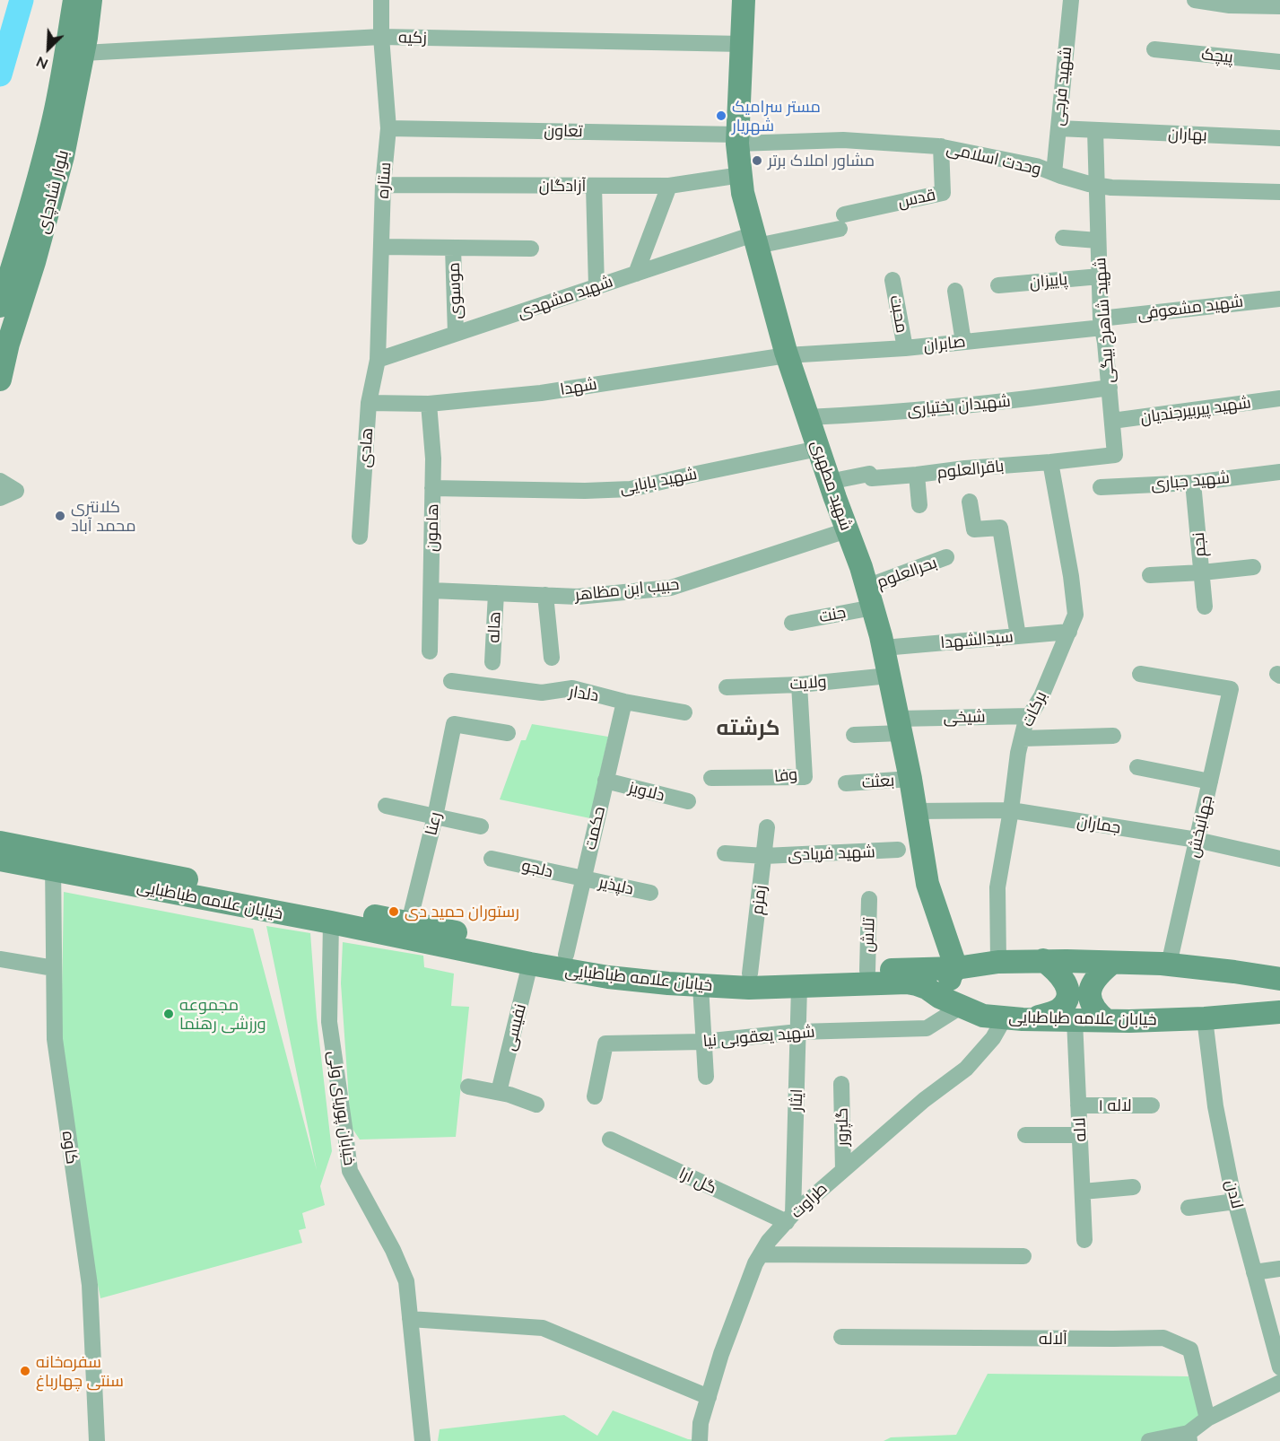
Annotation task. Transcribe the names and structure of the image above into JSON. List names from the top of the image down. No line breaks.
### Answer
{"streets":{"street":["زکیه","پیچک","شهید فرجی","تعاون","بهاران","وحدت اسلامی","ستاره","آزادگان","بلوار شادچای","قدس","پاییزان","موسوی","شهید مشهدی","شهید مشعوفی","محبت","شهید شاهرخ بیگی","صابران","شهدا","شهیدان بختیاری","شهید پیربیرجندیان","هادی","باقرالعلوم","شهید بابایی","شهید جباری","شهید مطهری","هامون","نجم","بحرالعلوم","حبیب ابن مظاهر","جنت","هاله","سیدالشهدا","ولایت","دلدار","برکات","شیخی","وفا","بعثت","دلاویز","رعنا","جماران","جهانبخش","حکمت","شهید فریادی","دلجو","دلپذیر","خیابان علامه طباطبایی","زمزم","تلاش","نفیسی","شهید یعقوبی نیا","ایثار","لاله ۱","خیابان پوریای ولی","گلپرور","لاله","کاوه","گل ارا","لادن","طراوت","آلاله"]},"crossings":[["زکیه","ستاره"],["زکیه","بلوار شادچای"],["زکیه","شهید مطهری"],["شهید فرجی","بهاران"],["شهید فرجی","وحدت اسلامی"],["تعاون","وحدت اسلامی"],["تعاون","ستاره"],["تعاون","شهید مطهری"],["بهاران","شهید شاهرخ بیگی"],["وحدت اسلامی","قدس"],["وحدت اسلامی","شهید شاهرخ بیگی"],["وحدت اسلامی","شهید مطهری"],["ستاره","آزادگان"],["ستاره","موسوی"],["ستاره","شهید مشهدی"],["ستاره","هادی"],["آزادگان","شهید مطهری"],["قدس","شهید مشهدی"],["قدس","شهید مطهری"],["پاییزان","شهید شاهرخ بیگی"],["موسوی","شهید مشهدی"],["شهید مشهدی","هادی"],["شهید مشهدی","شهید مطهری"],["شهید مشعوفی","شهید شاهرخ بیگی"],["شهید مشعوفی","صابران"],["محبت","صابران"],["شهید شاهرخ بیگی","صابران"],["شهید شاهرخ بیگی","شهیدان بختیاری"],["شهید شاهرخ بیگی","شهید پیربیرجندیان"],["شهید شاهرخ بیگی","باقرالعلوم"],["صابران","شهدا"],["صابران","شهید مطهری"],["شهدا","هادی"],["شهدا","شهید مطهری"],["شهدا","هامون"],["شهیدان بختیاری","شهید مطهری"],["باقرالعلوم","شهید مطهری"],["باقرالعلوم","برکات"],["شهید بابایی","شهید مطهری"],["شهید بابایی","هامون"],["شهید جباری","نجم"],["شهید مطهری","بحرالعلوم"],["شهید مطهری","حبیب ابن مظاهر"],["شهید مطهری","جنت"],["شهید مطهری","سیدالشهدا"],["شهید مطهری","ولایت"],["شهید مطهری","شیخی"],["شهید مطهری","بعثت"],["شهید مطهری","جماران"],["شهید مطهری","خیابان علامه طباطبایی"],["هامون","حبیب ابن مظاهر"],["بحرالعلوم","جنت"],["حبیب ابن مظاهر","هاله"],["سیدالشهدا","برکات"],["ولایت","وفا"],["دلدار","حکمت"],["برکات","شیخی"],["برکات","جماران"],["برکات","خیابان علامه طباطبایی"],["دلاویز","حکمت"],["رعنا","خیابان علامه طباطبایی"],["جماران","جهانبخش"],["جهانبخش","خیابان علامه طباطبایی"],["حکمت","دلجو"],["حکمت","دلپذیر"],["حکمت","خیابان علامه طباطبایی"],["شهید فریادی","زمزم"],["دلجو","دلپذیر"],["خیابان علامه طباطبایی","زمزم"],["خیابان علامه طباطبایی","تلاش"],["خیابان علامه طباطبایی","نفیسی"],["خیابان علامه طباطبایی","شهید یعقوبی نیا"],["خیابان علامه طباطبایی","ایثار"],["خیابان علامه طباطبایی","خیابان پوریای ولی"],["خیابان علامه طباطبایی","لاله"],["خیابان علامه طباطبایی","کاوه"],["خیابان علامه طباطبایی","لادن"],["خیابان علامه طباطبایی","طراوت"],["شهید یعقوبی نیا","ایثار"],["ایثار","گل ارا"],["ایثار","طراوت"],["لاله ۱","لاله"],["گلپرور","طراوت"],["گل ارا","طراوت"]],"districts":["کرشته"],"places":["مستر سرامیک شهریار","مشاور املاک برتر","کلانتری محمد آباد","رستوران حمید دی","مجموعه ورزشی رهنما","سفره‌خانه سنتی چهارباغ"],"north":"bottom left"}
